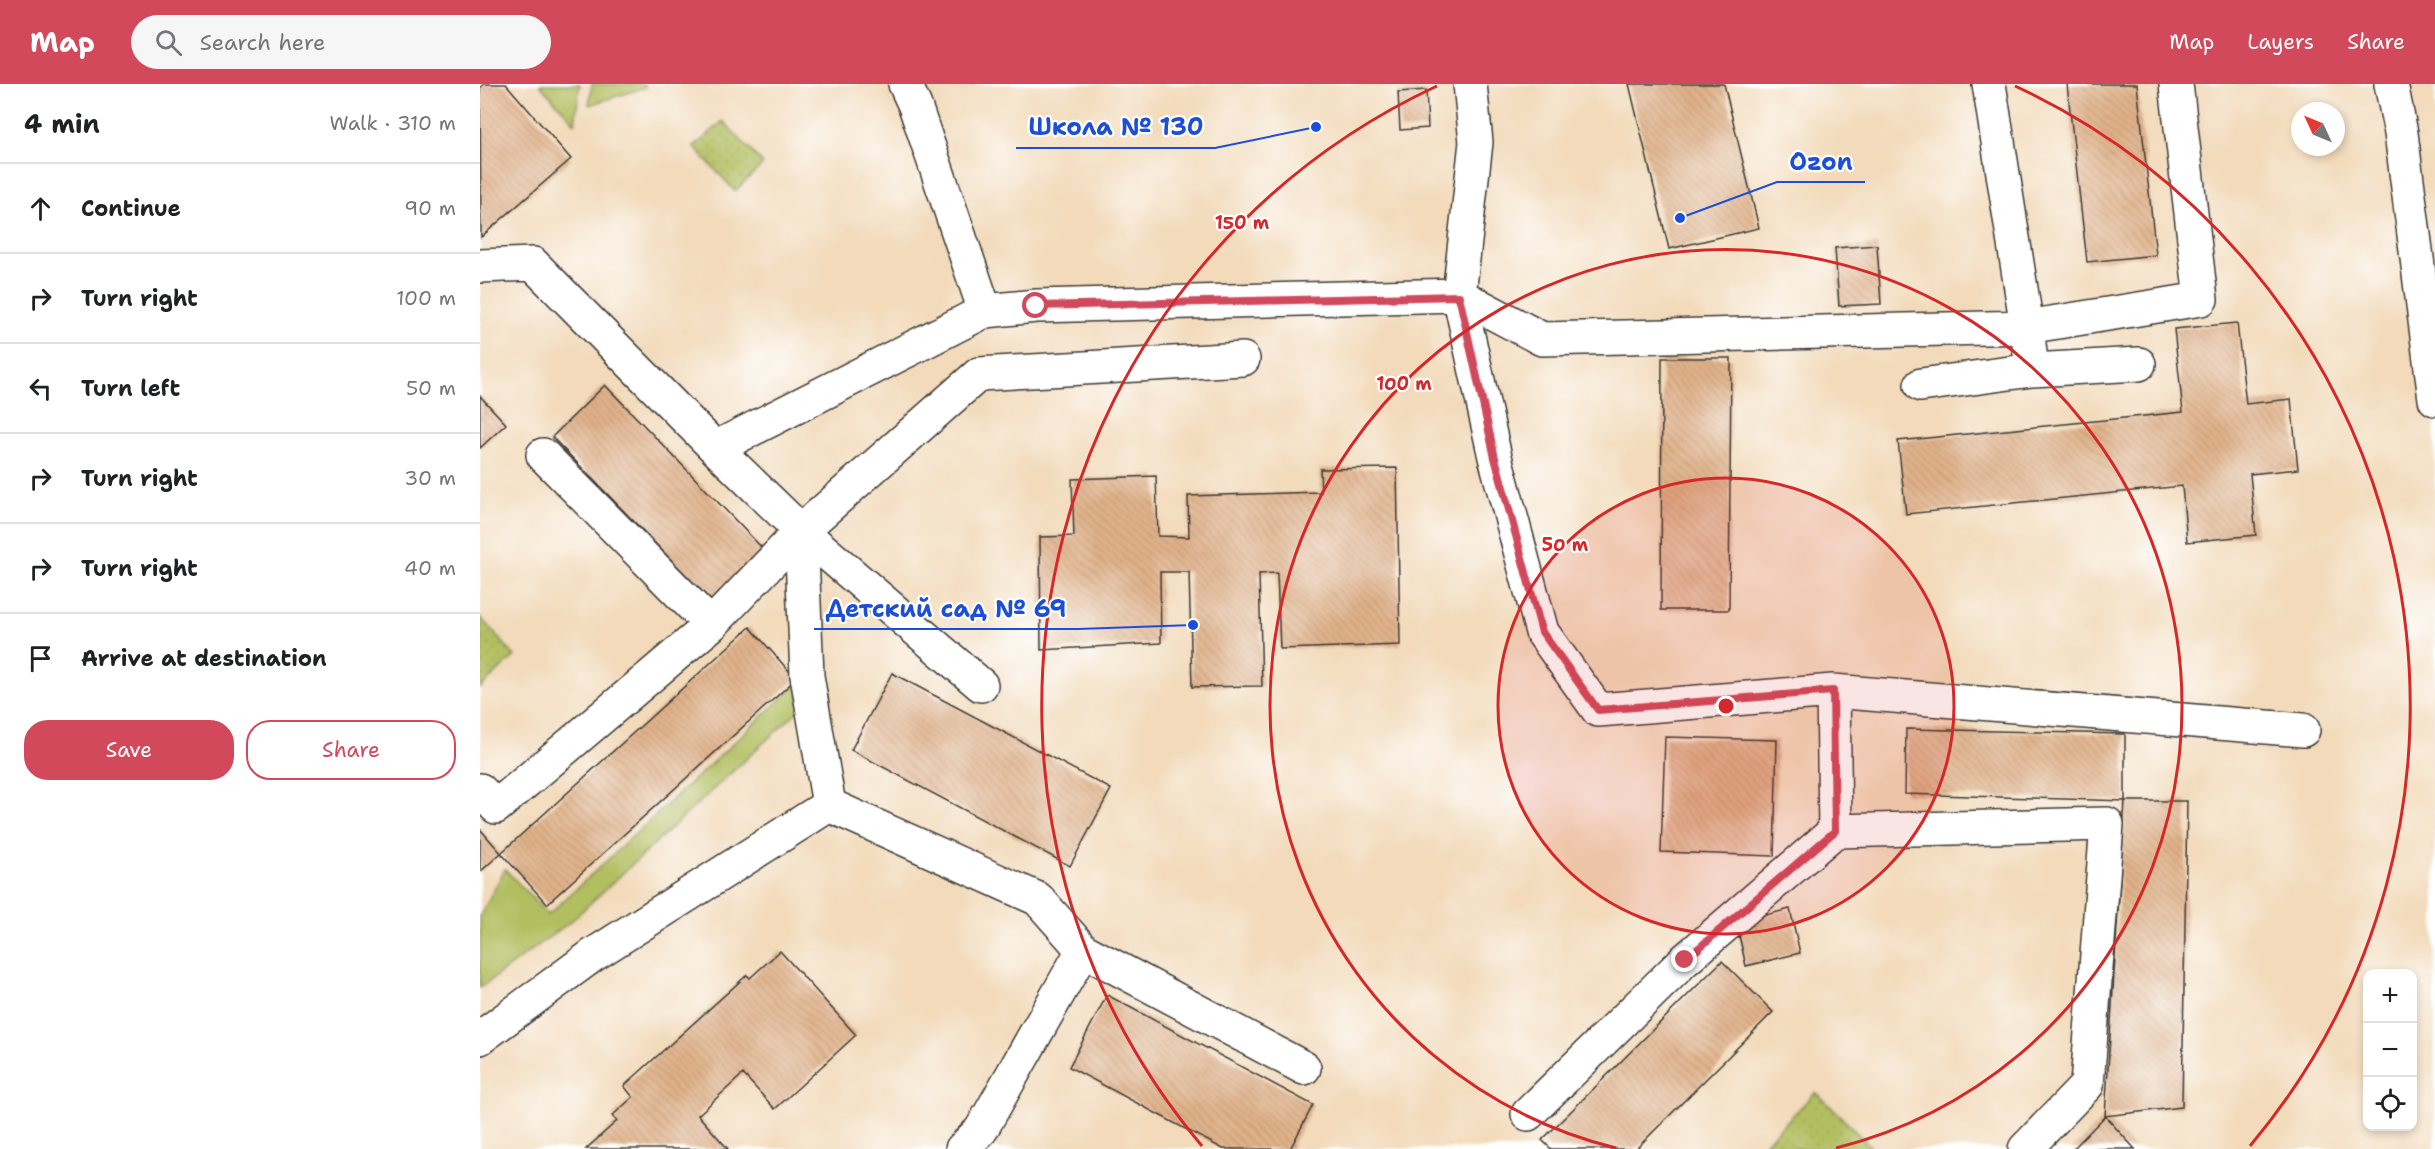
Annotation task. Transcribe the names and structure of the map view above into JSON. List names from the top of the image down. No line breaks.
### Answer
{"places":["Школа № 130","Ozon","Детский сад № 69"],"north":"top left","page":{"header":"Map","search":"Search here","nav":["Map","Layers","Share"],"heading":["4 min","Walk · 310 m"],"list":[["Continue","90 m"],["Turn right","100 m"],["Turn left","50 m"],["Turn right","30 m"],["Turn right","40 m"],"Arrive at destination"],"buttons":["Save","Share"],"map_buttons":["+","−"]},"rings":["150 m","100 m","50 m"]}
